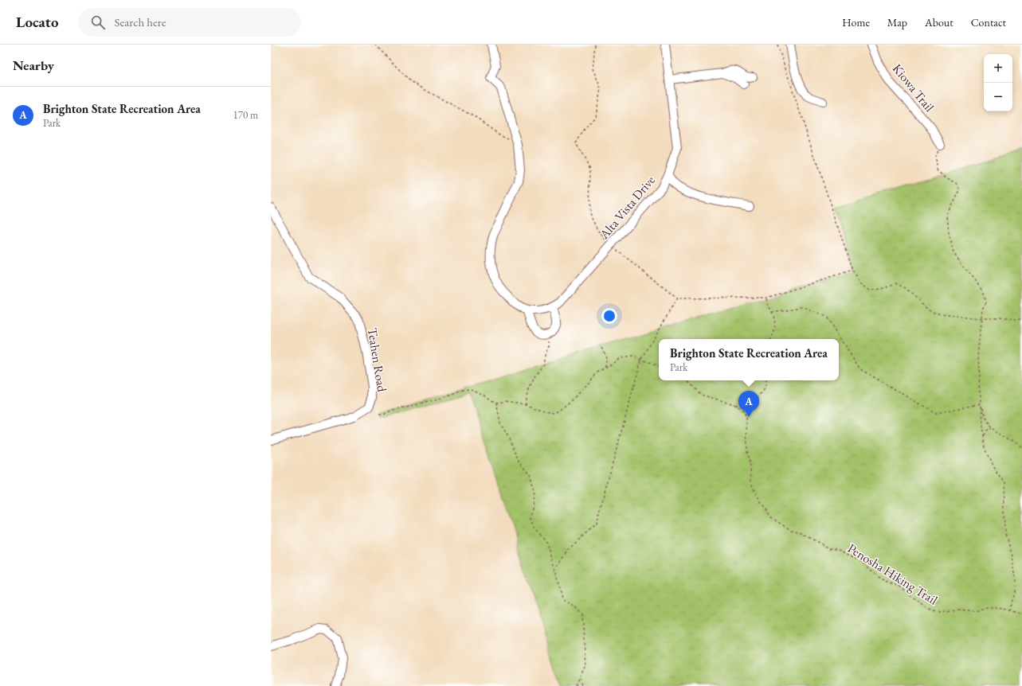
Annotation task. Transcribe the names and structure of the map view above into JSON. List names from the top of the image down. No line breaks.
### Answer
{"streets":{"street":["Kiowa Trail","Alta Vista Drive","Teahen Road"],"path":["Penosha Hiking Trail"]},"page":{"header":"Locato","search":"Search here","nav":["Home","Map","About","Contact"],"heading":"Nearby","map_buttons":["+","−"],"list":[{"mark":"A","name":"Brighton State Recreation Area","note":"Park","value":"170 m"}],"popup":["Brighton State Recreation Area","Park"],"pins":"A"}}
